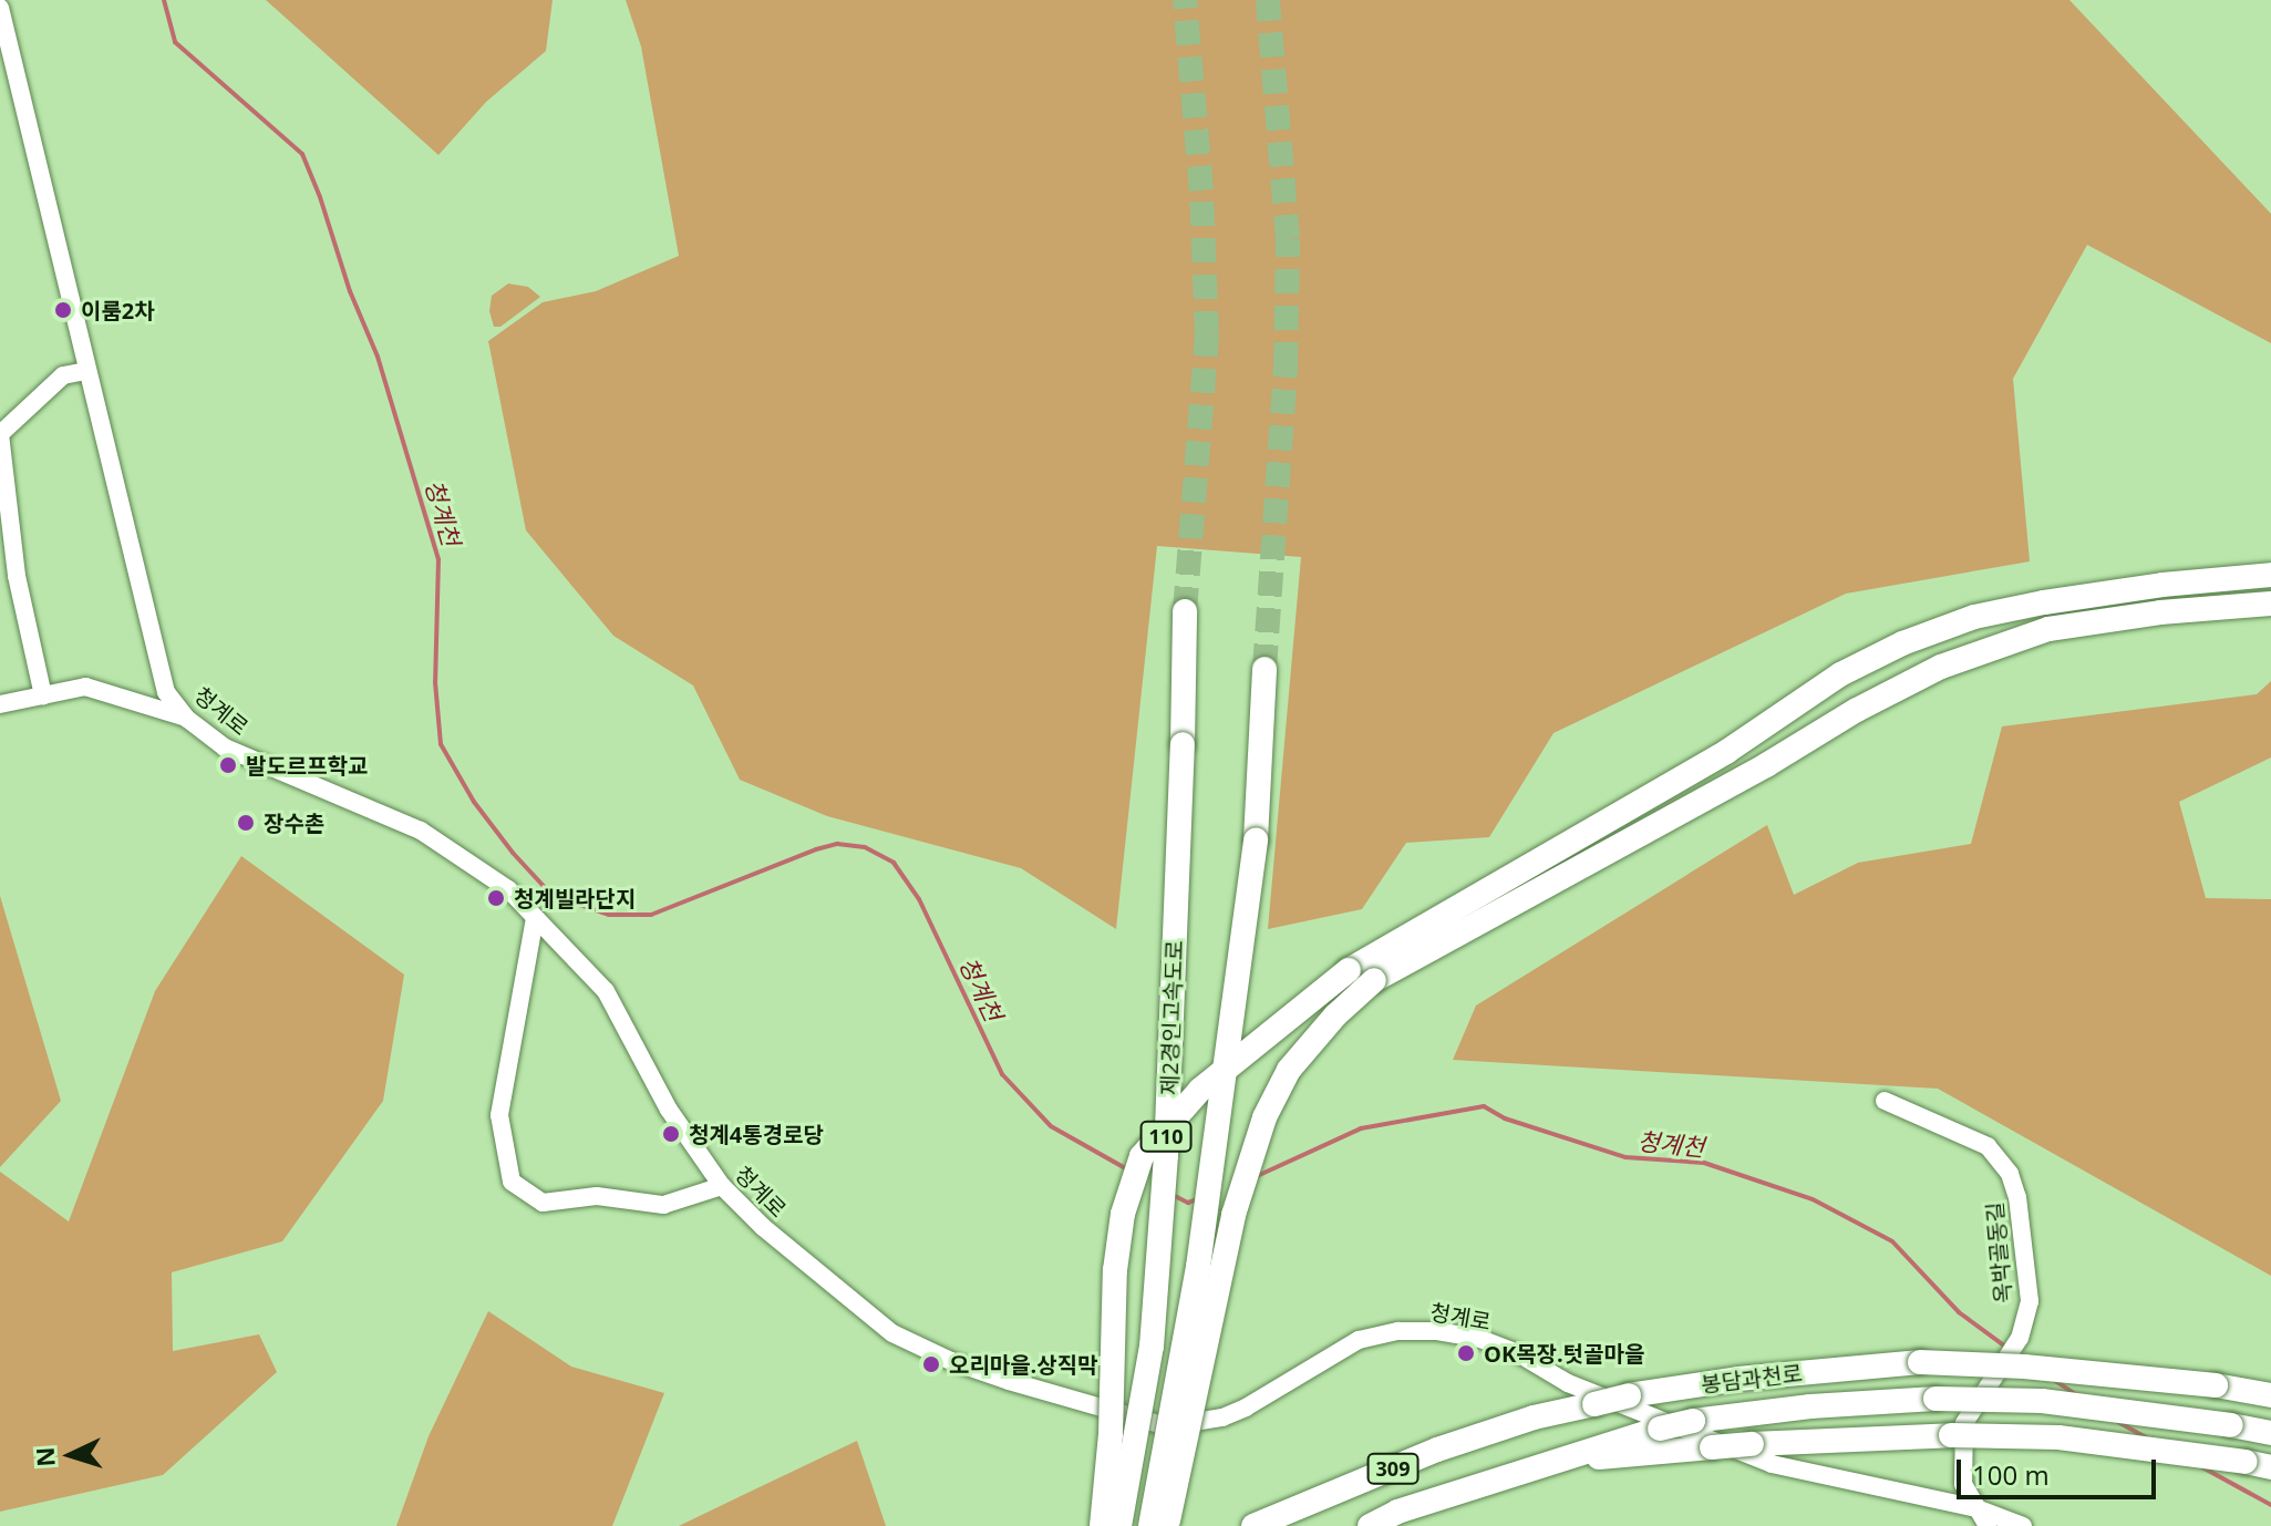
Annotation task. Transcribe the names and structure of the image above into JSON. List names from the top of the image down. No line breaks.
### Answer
{"streets":{"highway":["제2경인고속도로","110","봉담과천로","309"],"street":["청계로","옥박골동길"]},"crossings":[["옥박골동길","봉담과천로"]],"water":["청계천"],"places":["이룸2차","발도르프학교","장수촌","청계빌라단지","청계4통경로당","OK목장.텃골마을","오리마을.상직막"],"scale_bar":"100 m","north":"left"}
